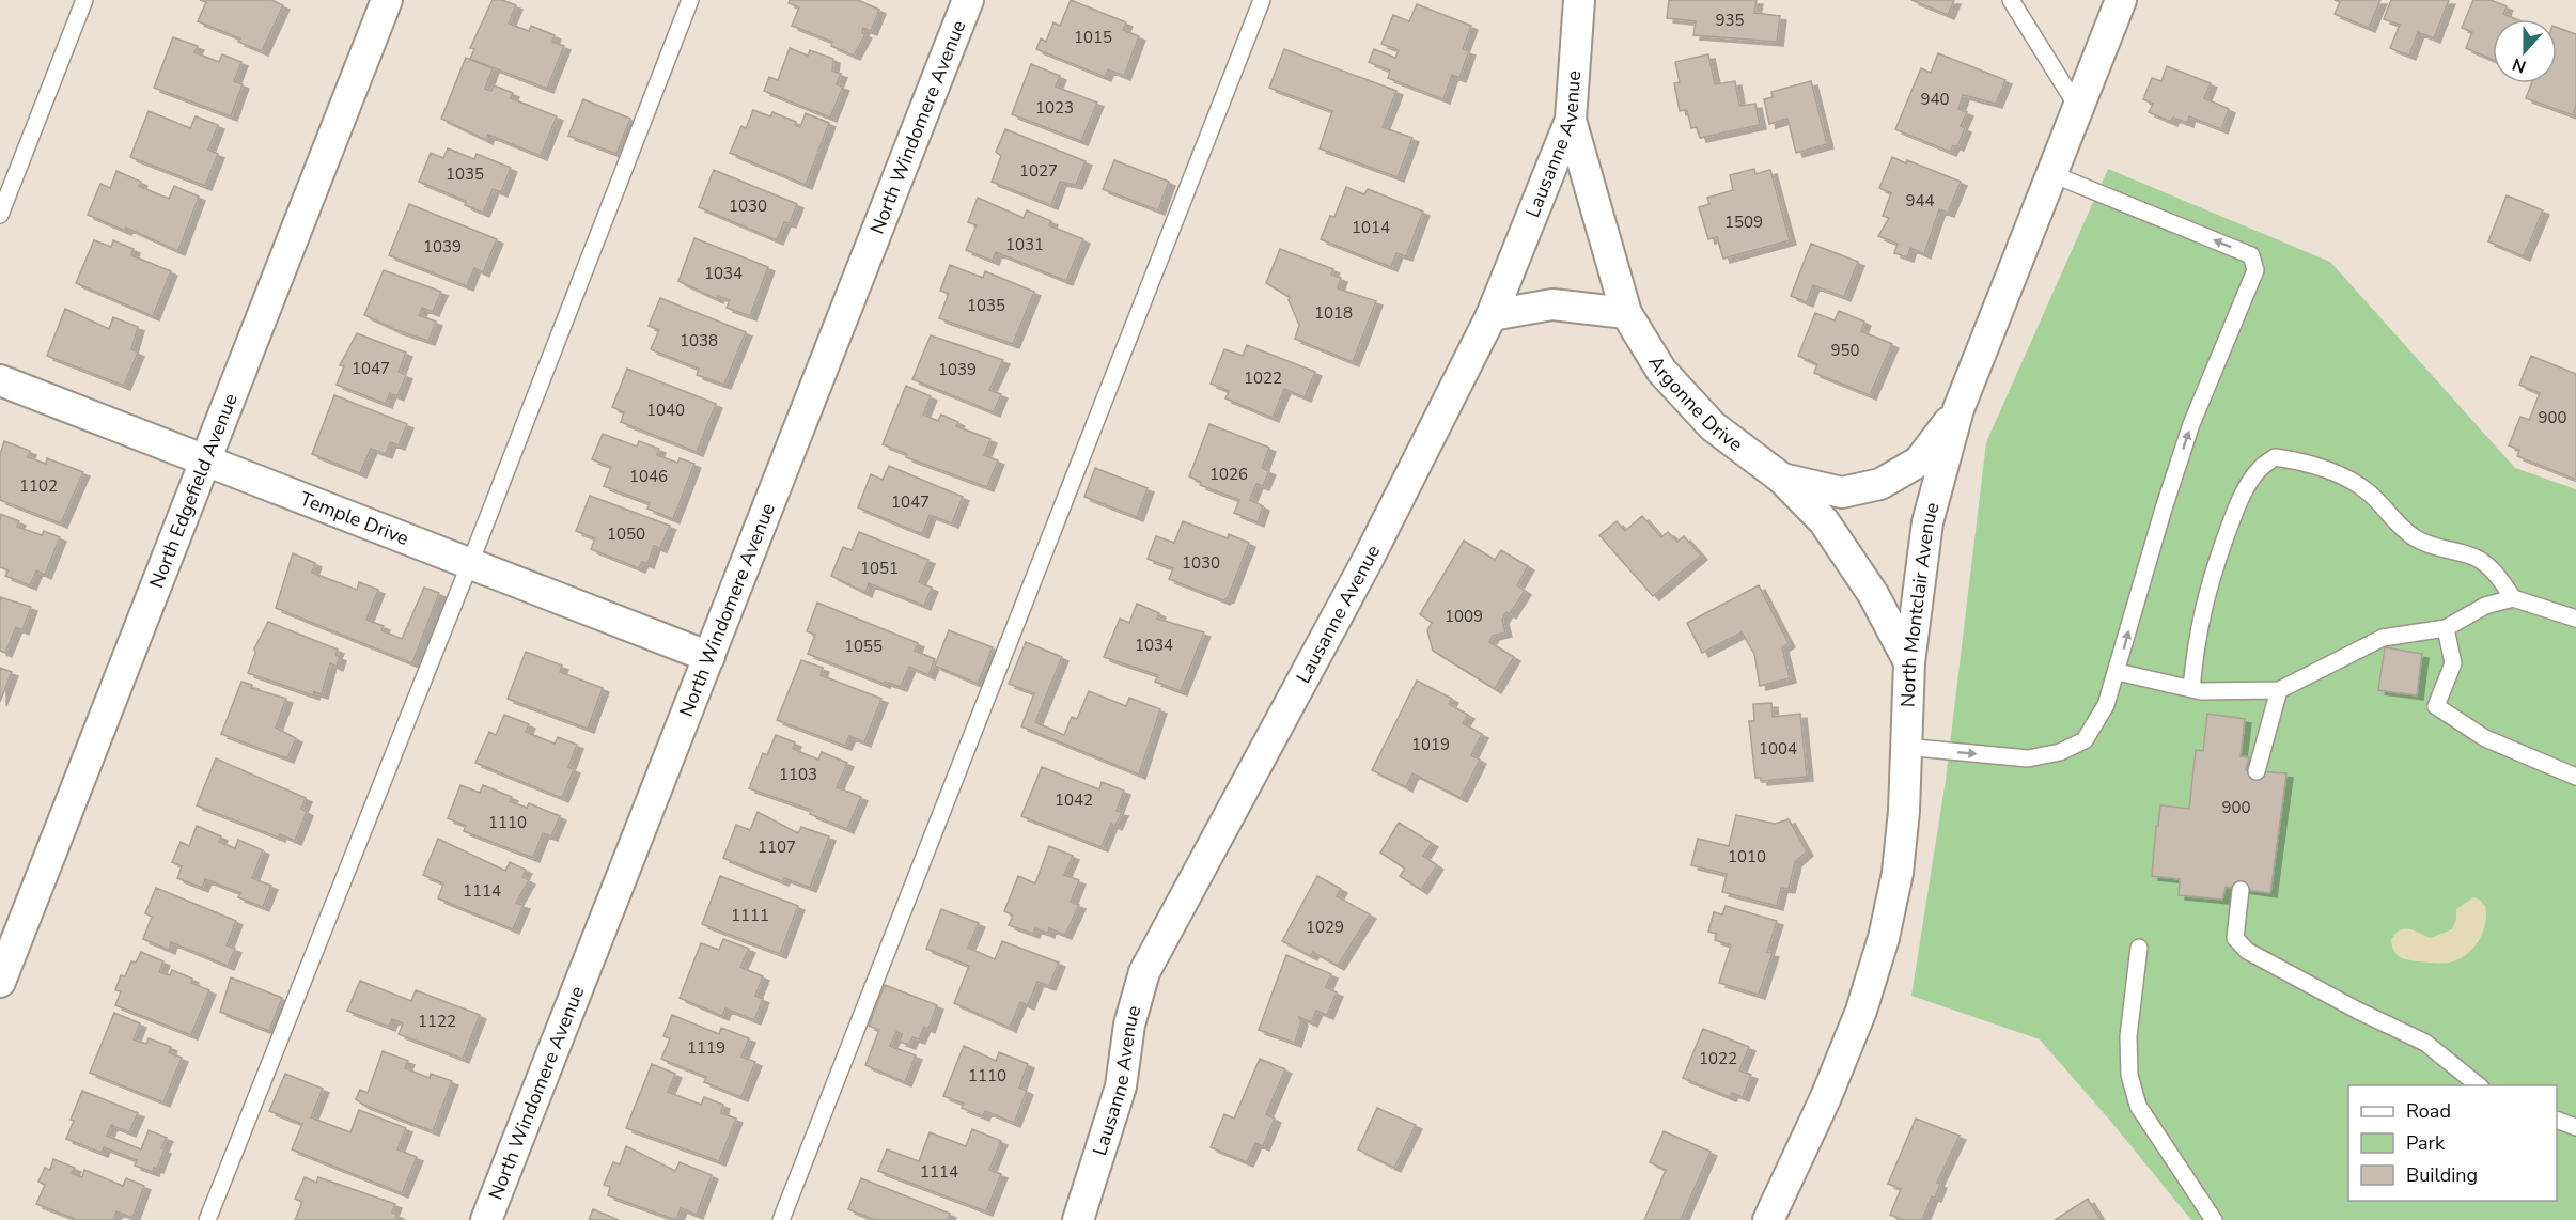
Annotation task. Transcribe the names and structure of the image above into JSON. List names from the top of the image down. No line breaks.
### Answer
{"streets":{"street":["North Windomere Avenue","Lausanne Avenue","Argonne Drive","North Edgefield Avenue","Temple Drive","North Montclair Avenue"]},"crossings":[["North Windomere Avenue","Temple Drive"],["Lausanne Avenue","Argonne Drive"],["Argonne Drive","North Montclair Avenue"],["North Edgefield Avenue","Temple Drive"]],"house_numbers":["935","1015","940","1023","1027","1035","944","1030","1509","1014","1031","1039","1034","1035","1018","1038","950","1047","1039","1022","1040","900","1026","1046","1102","1047","1050","1030","1051","1009","1034","1055","1019","1004","1103","1042","900","1110","1107","1010","1114","1111","1029","1122","1119","1022","1110","1114"],"legend":["Road","Park","Building"],"north":"bottom"}
